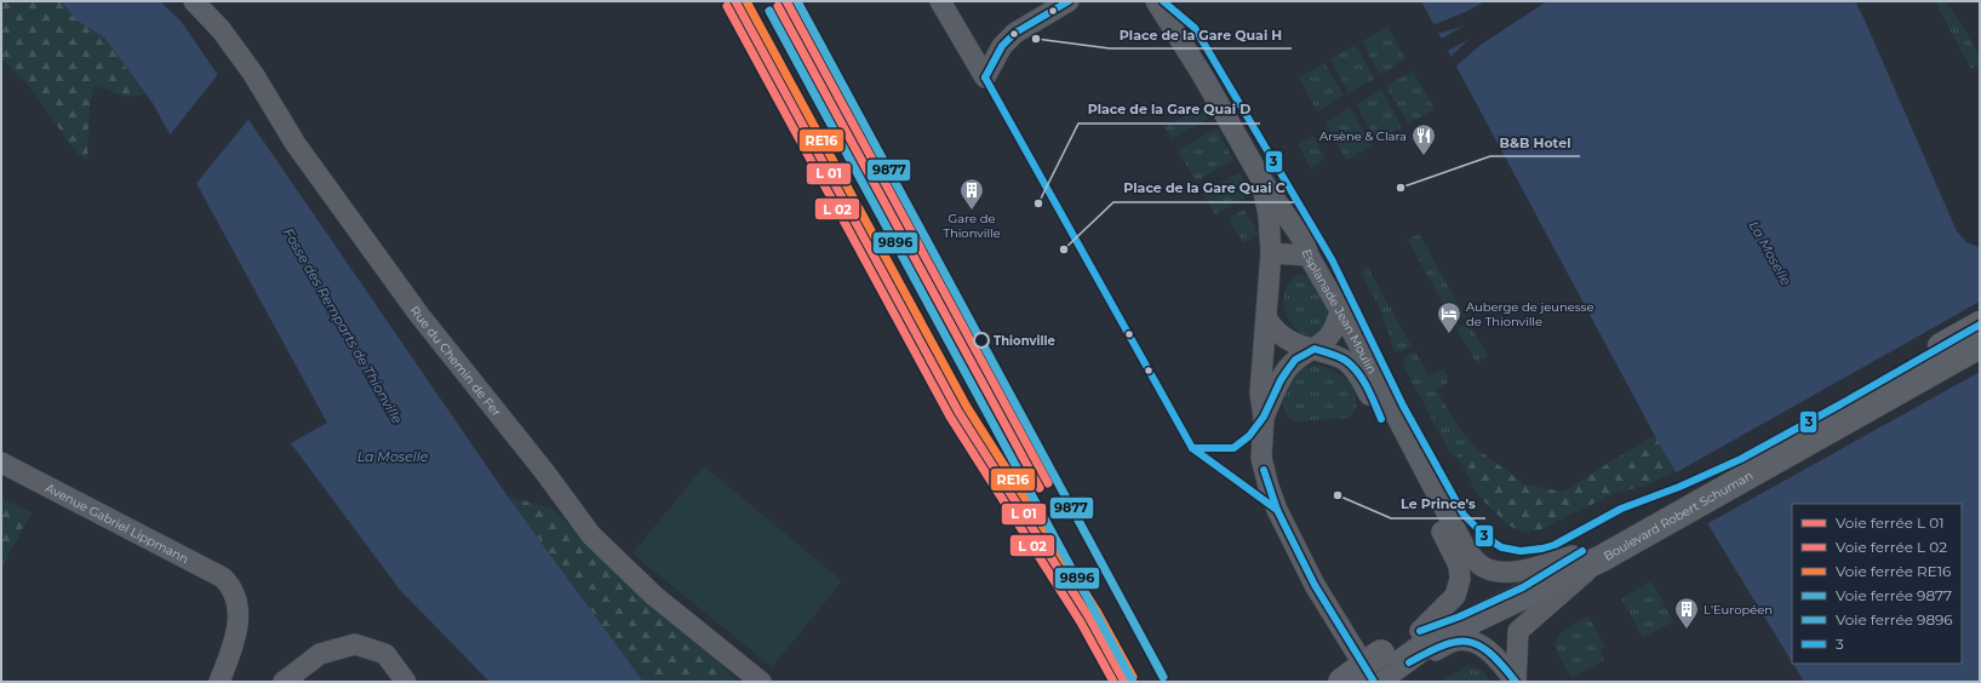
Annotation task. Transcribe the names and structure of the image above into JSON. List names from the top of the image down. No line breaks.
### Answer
{"streets":{"main road":["Boulevard Robert Schuman"],"street":["Esplanade Jean Moulin","Rue du Chemin de Fer","Avenue Gabriel Lippmann"]},"crossings":[["Esplanade Jean Moulin","Boulevard Robert Schuman"]],"water":["La Moselle","Fosse des Remparts de Thionville"],"places":{"other":["Place de la Gare Quai H","B&B Hotel","Place de la Gare Quai D","Place de la Gare Quai C","Thionville","Le Prince's"],"restaurant":["Arsène & Clara"],"building":["Gare de Thionville","L'Européen"],"hotel":["Auberge de jeunesse de Thionville"]},"lines":["rail line RE16","rail line 9877","transit line 3","rail line 9896"],"legend":["Voie ferrée L 01","Voie ferrée L 02","Voie ferrée RE16","Voie ferrée 9877","Voie ferrée 9896","3"]}
